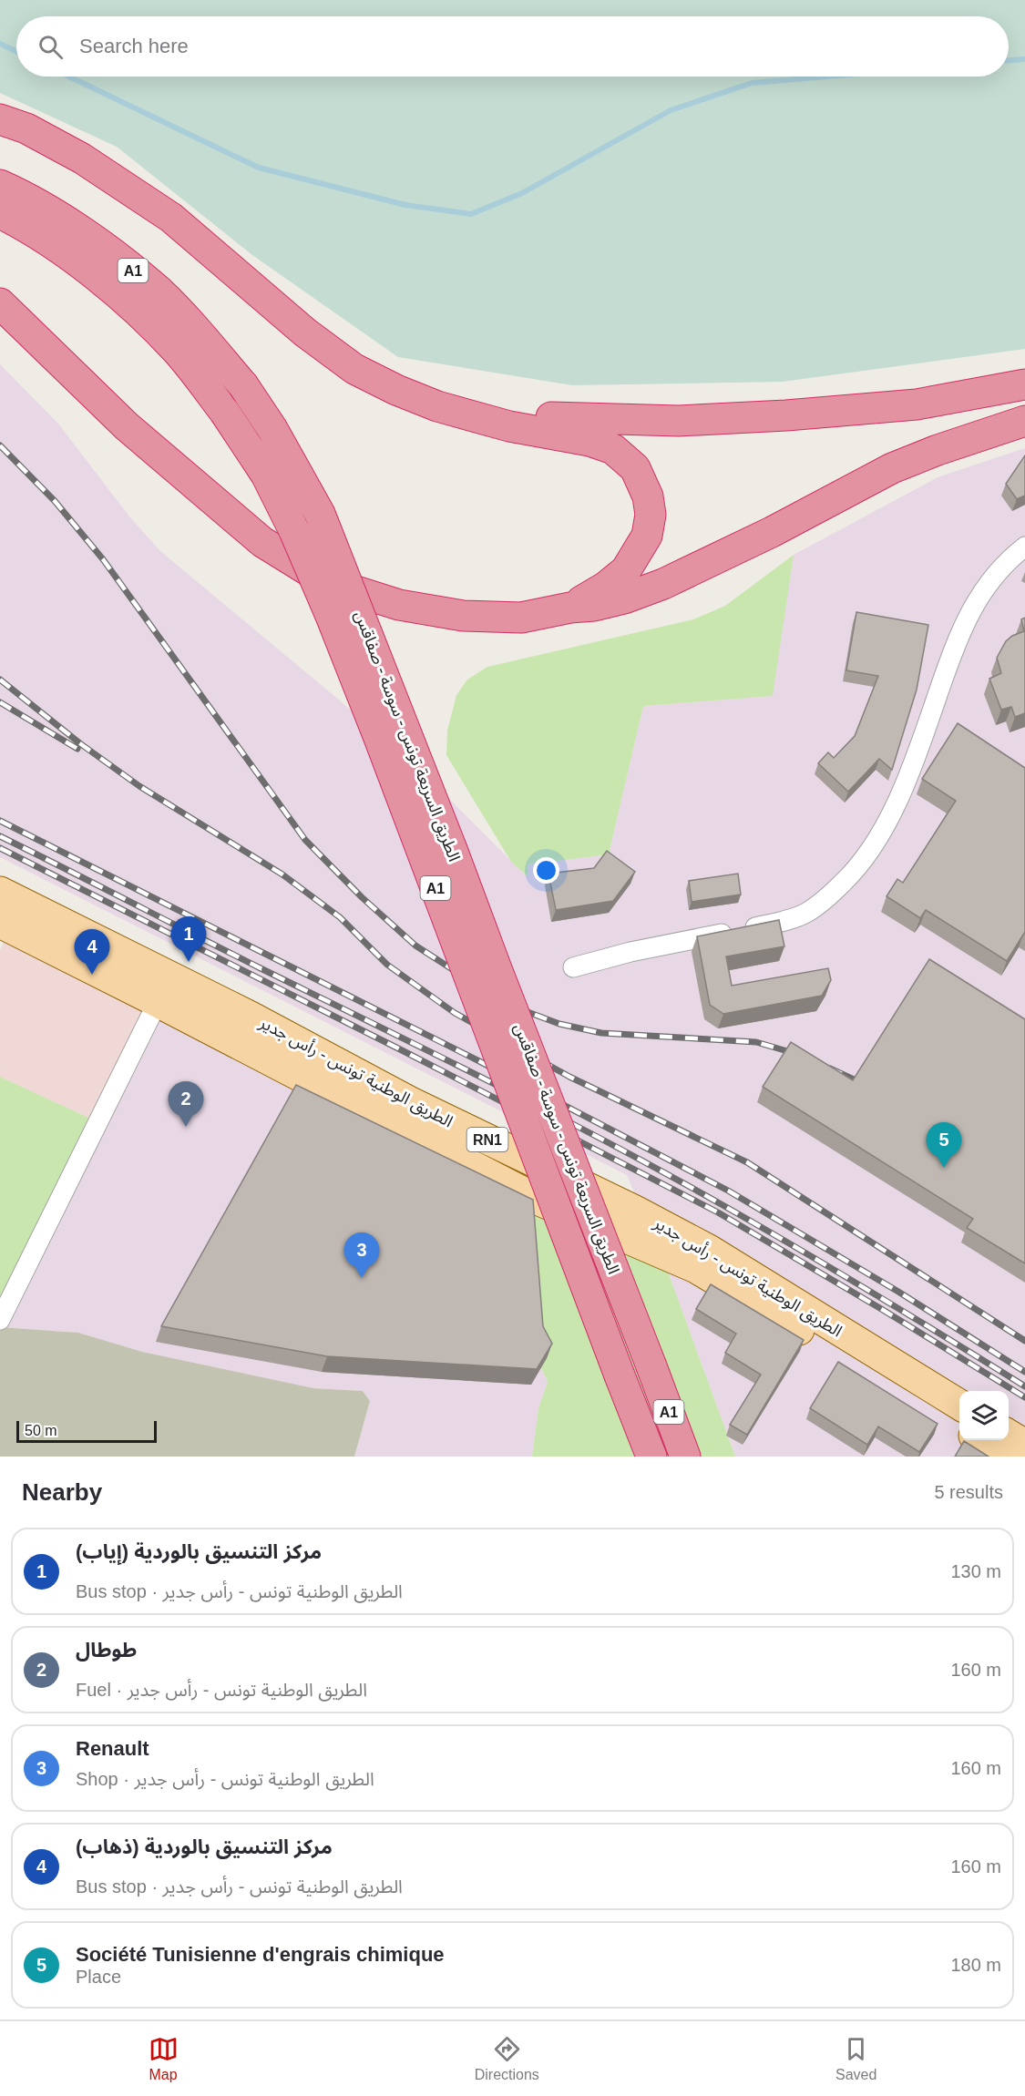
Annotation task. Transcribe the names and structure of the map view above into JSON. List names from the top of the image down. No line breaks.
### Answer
{"streets":{"highway":["A1","الطريق السريعة تونس - سوسة - صفاقس"],"main road":["الطريق الوطنية تونس - رأس جدير","RN1"]},"scale_bar":"50 m","page":{"search":"Search here","pins":["1","4","2","5","3"],"scale":"50 m","heading":["Nearby","5 results"],"list":[{"mark":"1","name":"مركز التنسيق بالوردية (إياب)","note":"Bus stop · الطريق الوطنية تونس - رأس جدير","value":"130 m"},{"mark":"2","name":"طوطال","note":"Fuel · الطريق الوطنية تونس - رأس جدير","value":"160 m"},{"mark":"3","name":"Renault","note":"Shop · الطريق الوطنية تونس - رأس جدير","value":"160 m"},{"mark":"4","name":"مركز التنسيق بالوردية (ذهاب)","note":"Bus stop · الطريق الوطنية تونس - رأس جدير","value":"160 m"},{"mark":"5","name":"Société Tunisienne d'engrais chimique","note":"Place","value":"180 m"}],"nav":["Map","Directions","Saved"]}}
